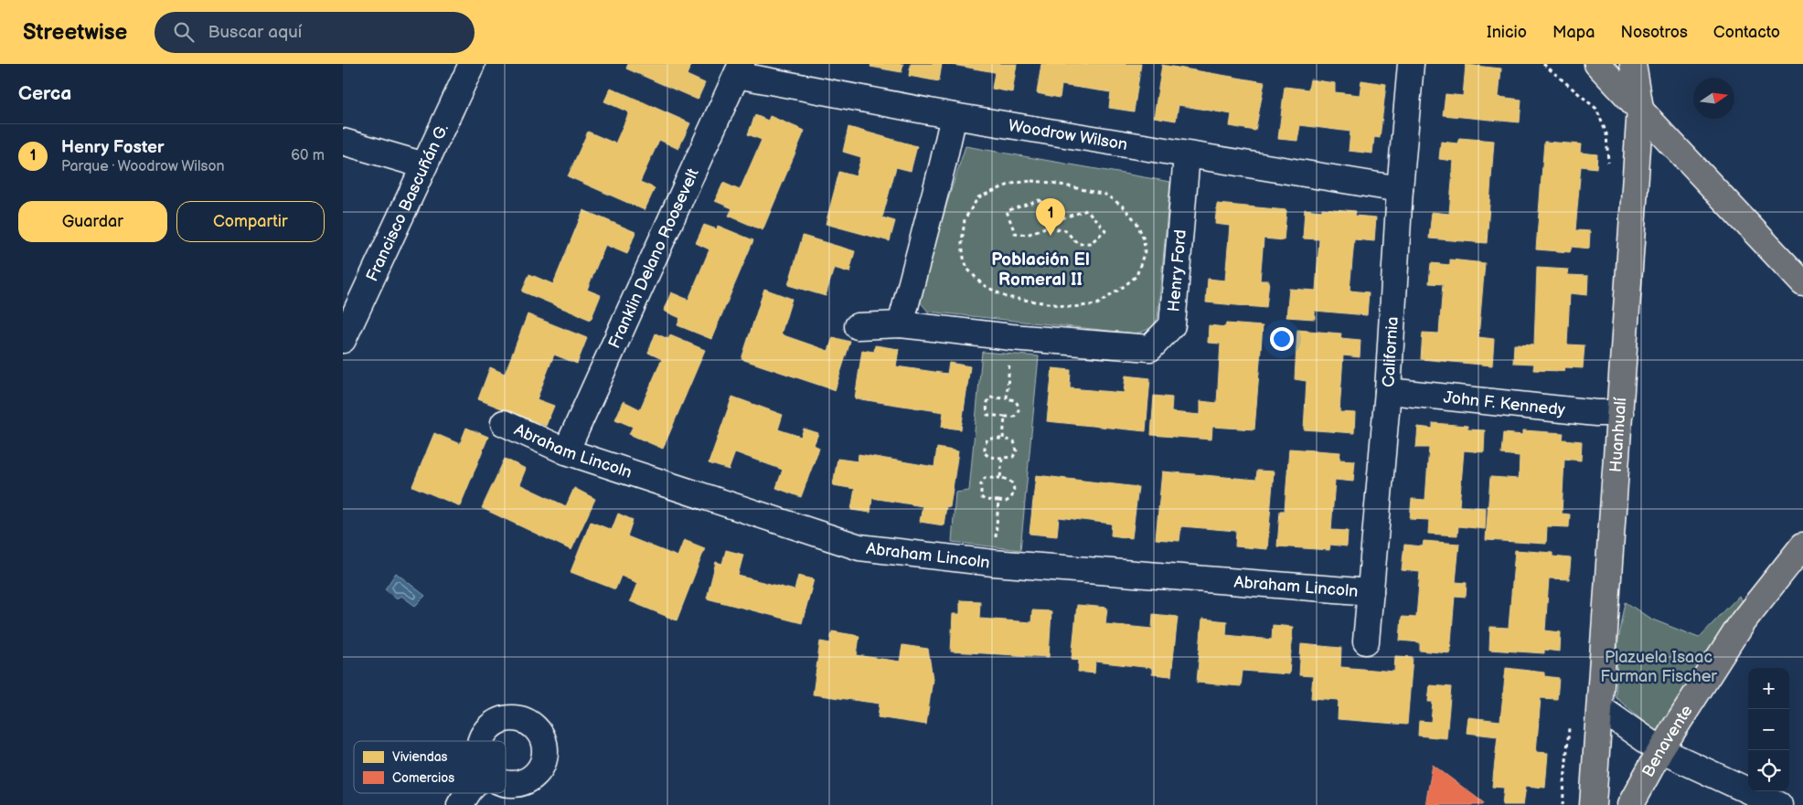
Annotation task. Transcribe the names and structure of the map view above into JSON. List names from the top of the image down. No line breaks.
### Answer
{"streets":{"main road":["Huanhualí","Benavente"],"street":["Woodrow Wilson","Francisco Bascuñán G.","Franklin Delano Roosevelt","Henry Ford","California","John F. Kennedy","Abraham Lincoln"]},"crossings":[["Woodrow Wilson","Franklin Delano Roosevelt"],["Woodrow Wilson","Henry Ford"],["Woodrow Wilson","California"],["Franklin Delano Roosevelt","Abraham Lincoln"],["California","John F. Kennedy"],["California","Abraham Lincoln"],["John F. Kennedy","Huanhualí"]],"districts":["Población El Romeral II"],"parks":["Plazuela Isaac Furman Fischer"],"legend":["Viviendas","Comercios"],"north":"right","page":{"header":"Streetwise","search":"Buscar aquí","nav":["Inicio","Mapa","Nosotros","Contacto"],"heading":"Cerca","list":[{"mark":"1","name":"Henry Foster","note":"Parque · Woodrow Wilson","value":"60 m"}],"buttons":["Guardar","Compartir"],"pins":"1","map_buttons":["+","−"]}}
